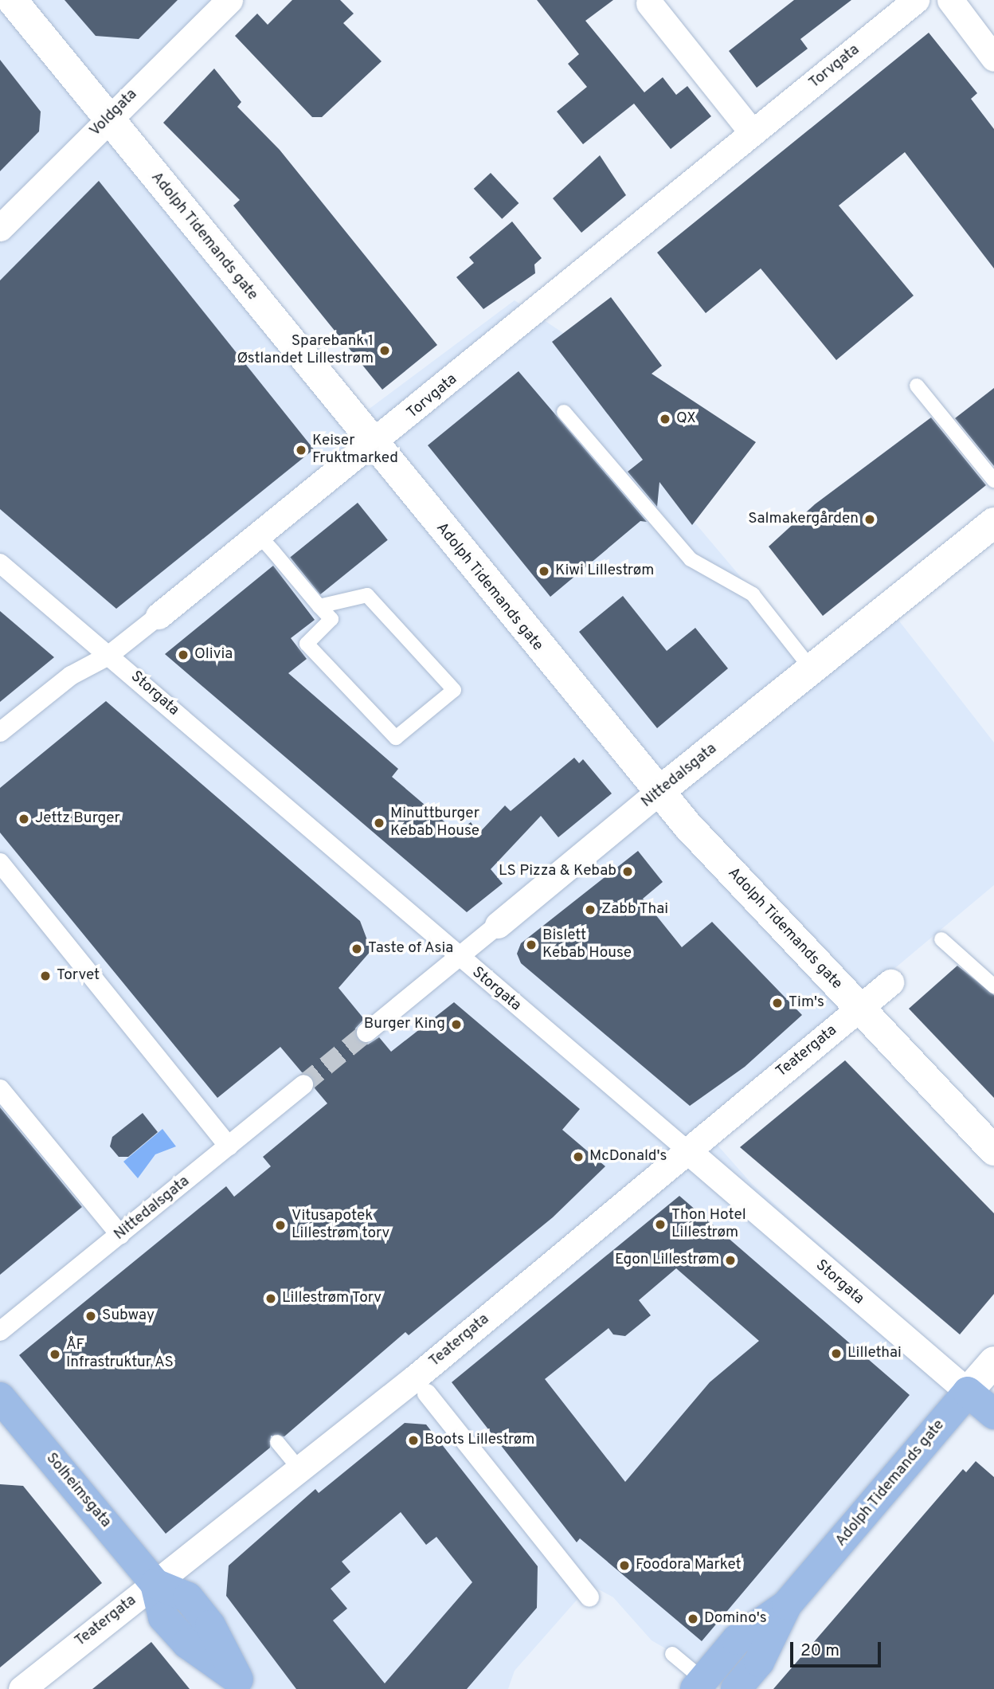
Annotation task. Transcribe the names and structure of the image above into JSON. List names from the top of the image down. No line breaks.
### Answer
{"streets":{"main road":["Adolph Tidemands gate","Storgata","Nittedalsgata","Solheimsgata"],"street":["Torvgata","Voldgata","Teatergata"]},"crossings":[["Torvgata","Adolph Tidemands gate"],["Torvgata","Storgata"],["Voldgata","Adolph Tidemands gate"],["Adolph Tidemands gate","Storgata"],["Adolph Tidemands gate","Nittedalsgata"],["Adolph Tidemands gate","Teatergata"],["Storgata","Nittedalsgata"],["Storgata","Teatergata"],["Teatergata","Solheimsgata"]],"places":["Sparebank 1 Østlandet Lillestrøm","QX","Keiser Fruktmarked","Salmakergården","Kiwi Lillestrøm","Olivia","Jettz Burger","Minuttburger Kebab House","LS Pizza & Kebab","Zabb Thai","Bislett Kebab House","Taste of Asia","Torvet","Tim's","Burger King","McDonald's","Thon Hotel Lillestrøm","Vitusapotek Lillestrøm torv","Egon Lillestrøm","Lillestrøm Torv","Subway","Lillethai","ÅF Infrastruktur AS","Boots Lillestrøm","Foodora Market","Domino's"],"scale_bar":"20 m"}
